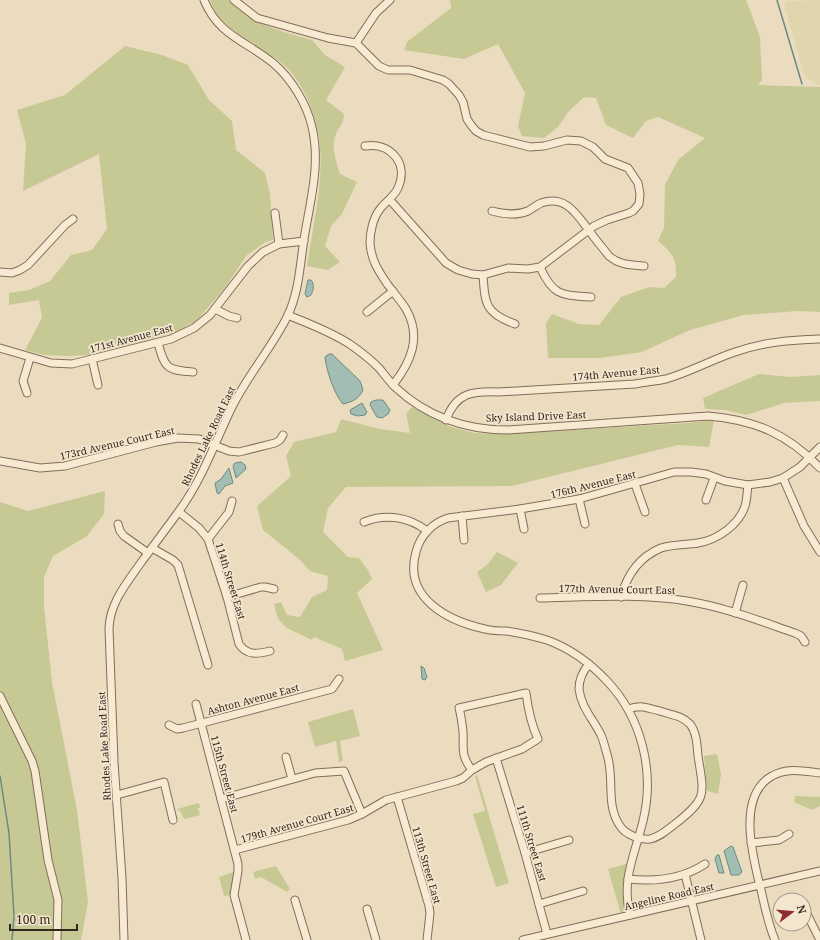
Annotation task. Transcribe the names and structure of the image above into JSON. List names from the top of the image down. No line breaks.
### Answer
{"streets":{"street":["171st Avenue East","174th Avenue East","Sky Island Drive East","Rhodes Lake Road East","173rd Avenue Court East","176th Avenue East","114th Street East","177th Avenue Court East","Ashton Avenue East","115th Street East","179th Avenue Court East","111th Street East","113th Street East","Angeline Road East"]},"crossings":[["171st Avenue East","Rhodes Lake Road East"],["174th Avenue East","Sky Island Drive East"],["Sky Island Drive East","Rhodes Lake Road East"],["Sky Island Drive East","176th Avenue East"],["Rhodes Lake Road East","173rd Avenue Court East"],["Rhodes Lake Road East","114th Street East"],["Ashton Avenue East","115th Street East"],["115th Street East","179th Avenue Court East"],["179th Avenue Court East","111th Street East"],["179th Avenue Court East","113th Street East"],["111th Street East","Angeline Road East"]],"scale_bar":"100 m","north":"right"}
